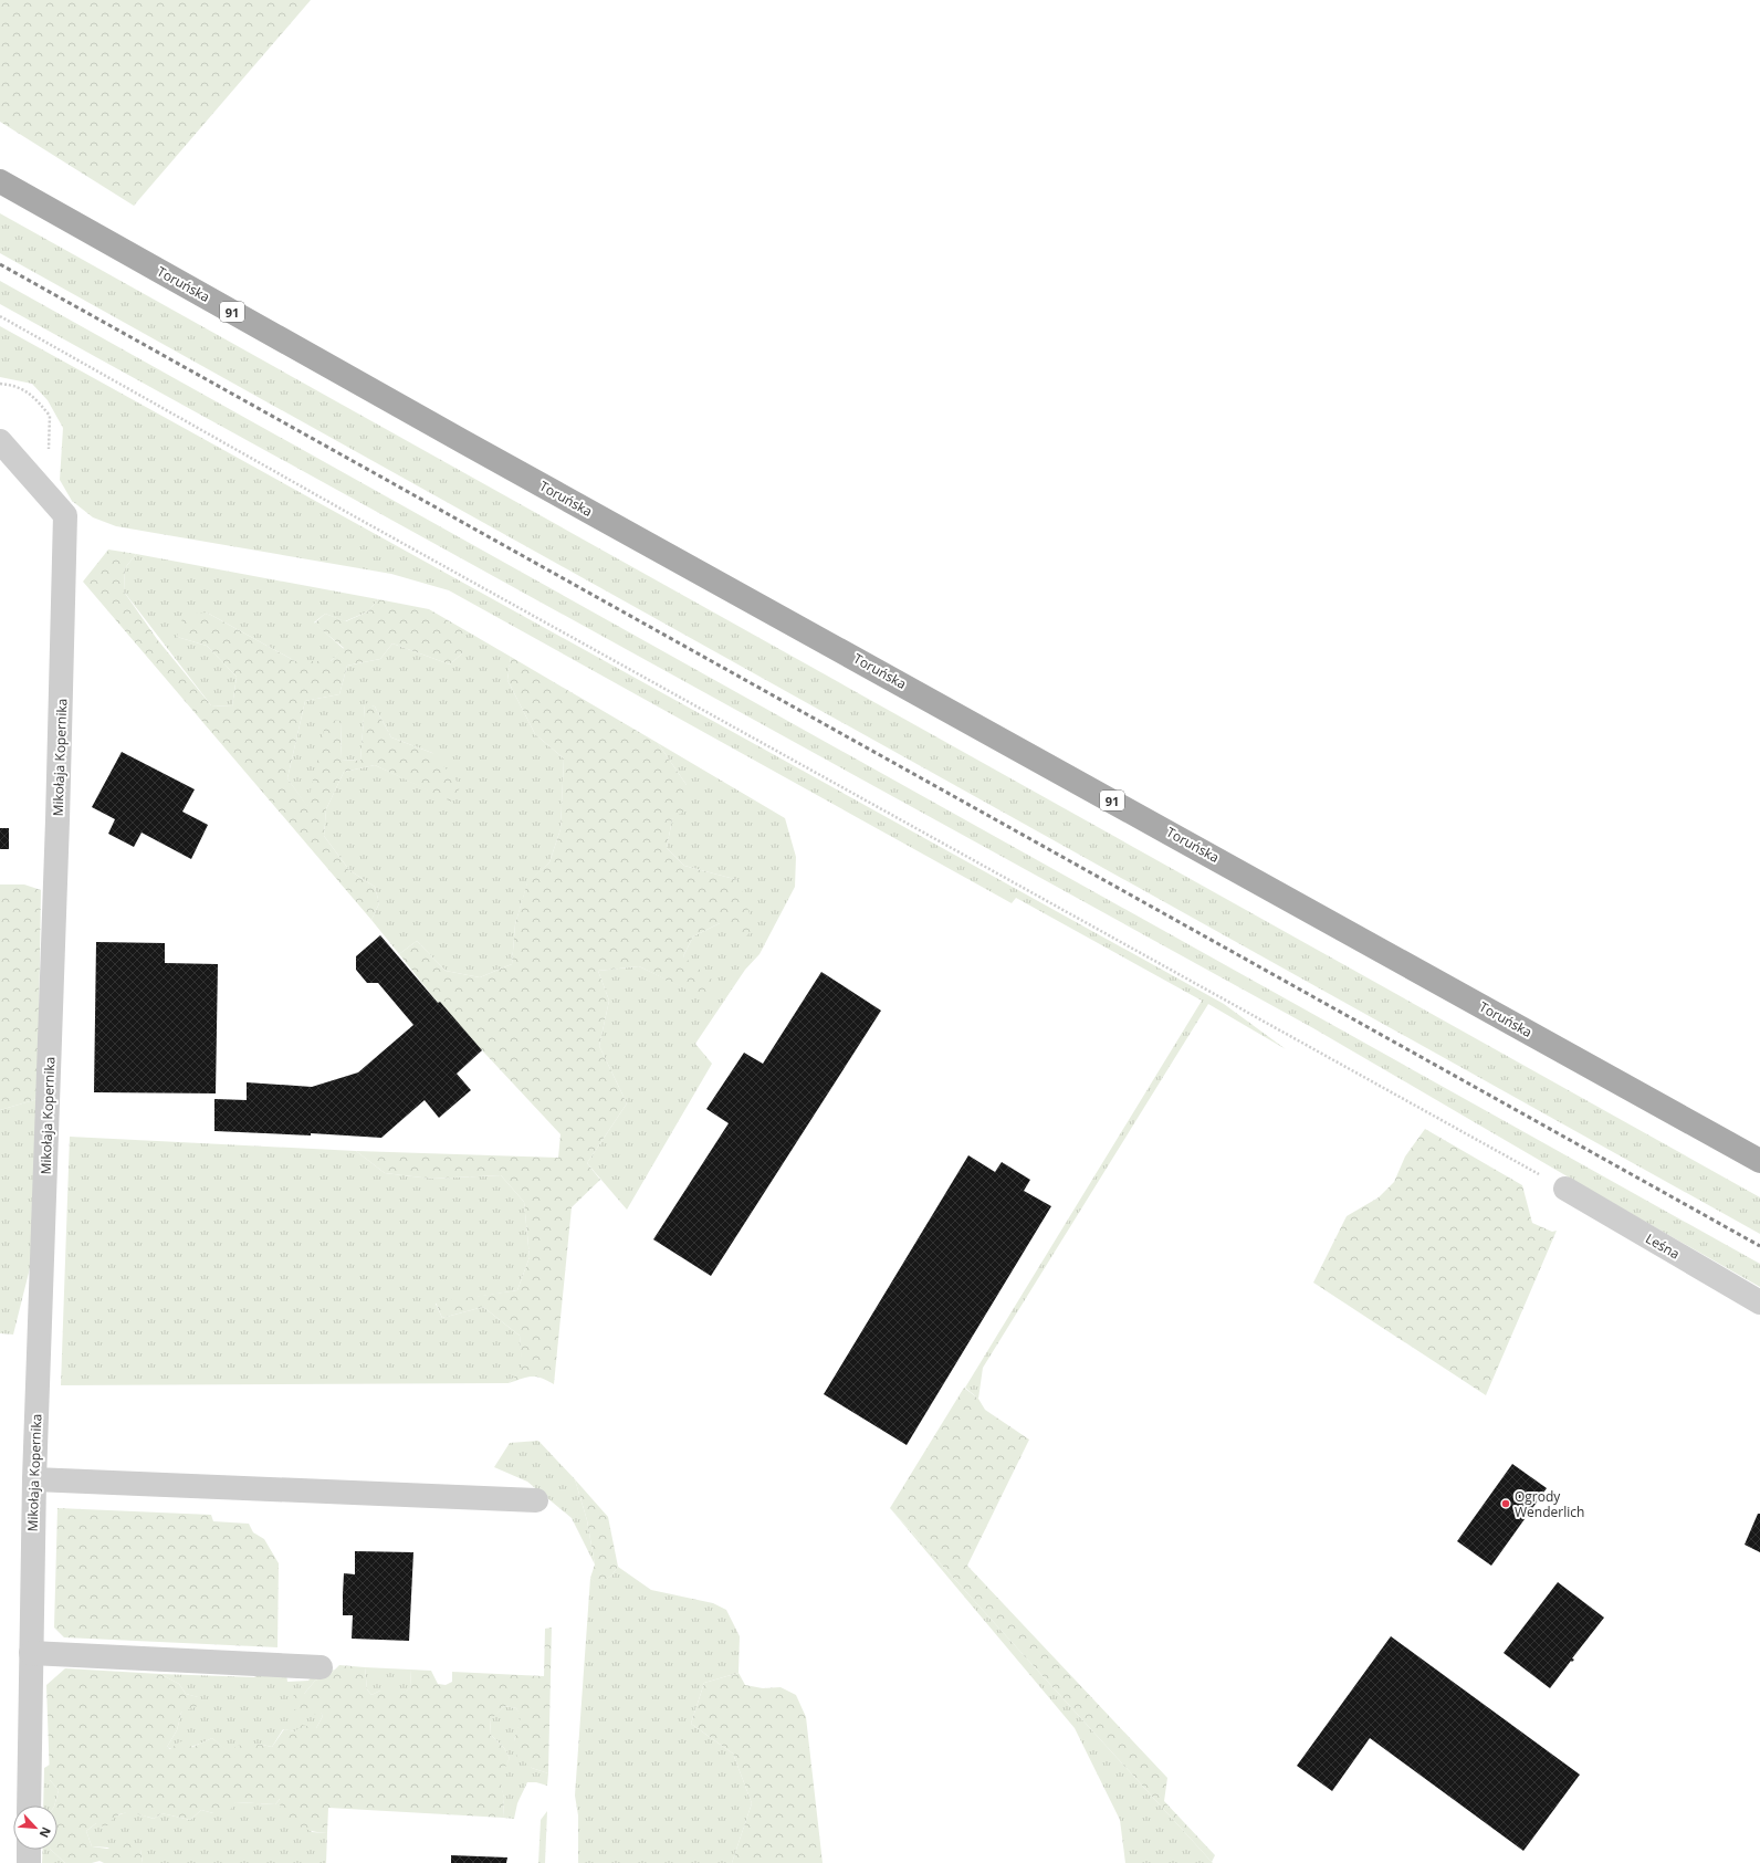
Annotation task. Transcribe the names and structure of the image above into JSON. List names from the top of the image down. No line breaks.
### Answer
{"streets":{"main road":["Toruńska","91"],"street":["Mikołaja Kopernika","Leśna"]},"places":["Ogrody Wenderlich"],"north":"bottom right"}
